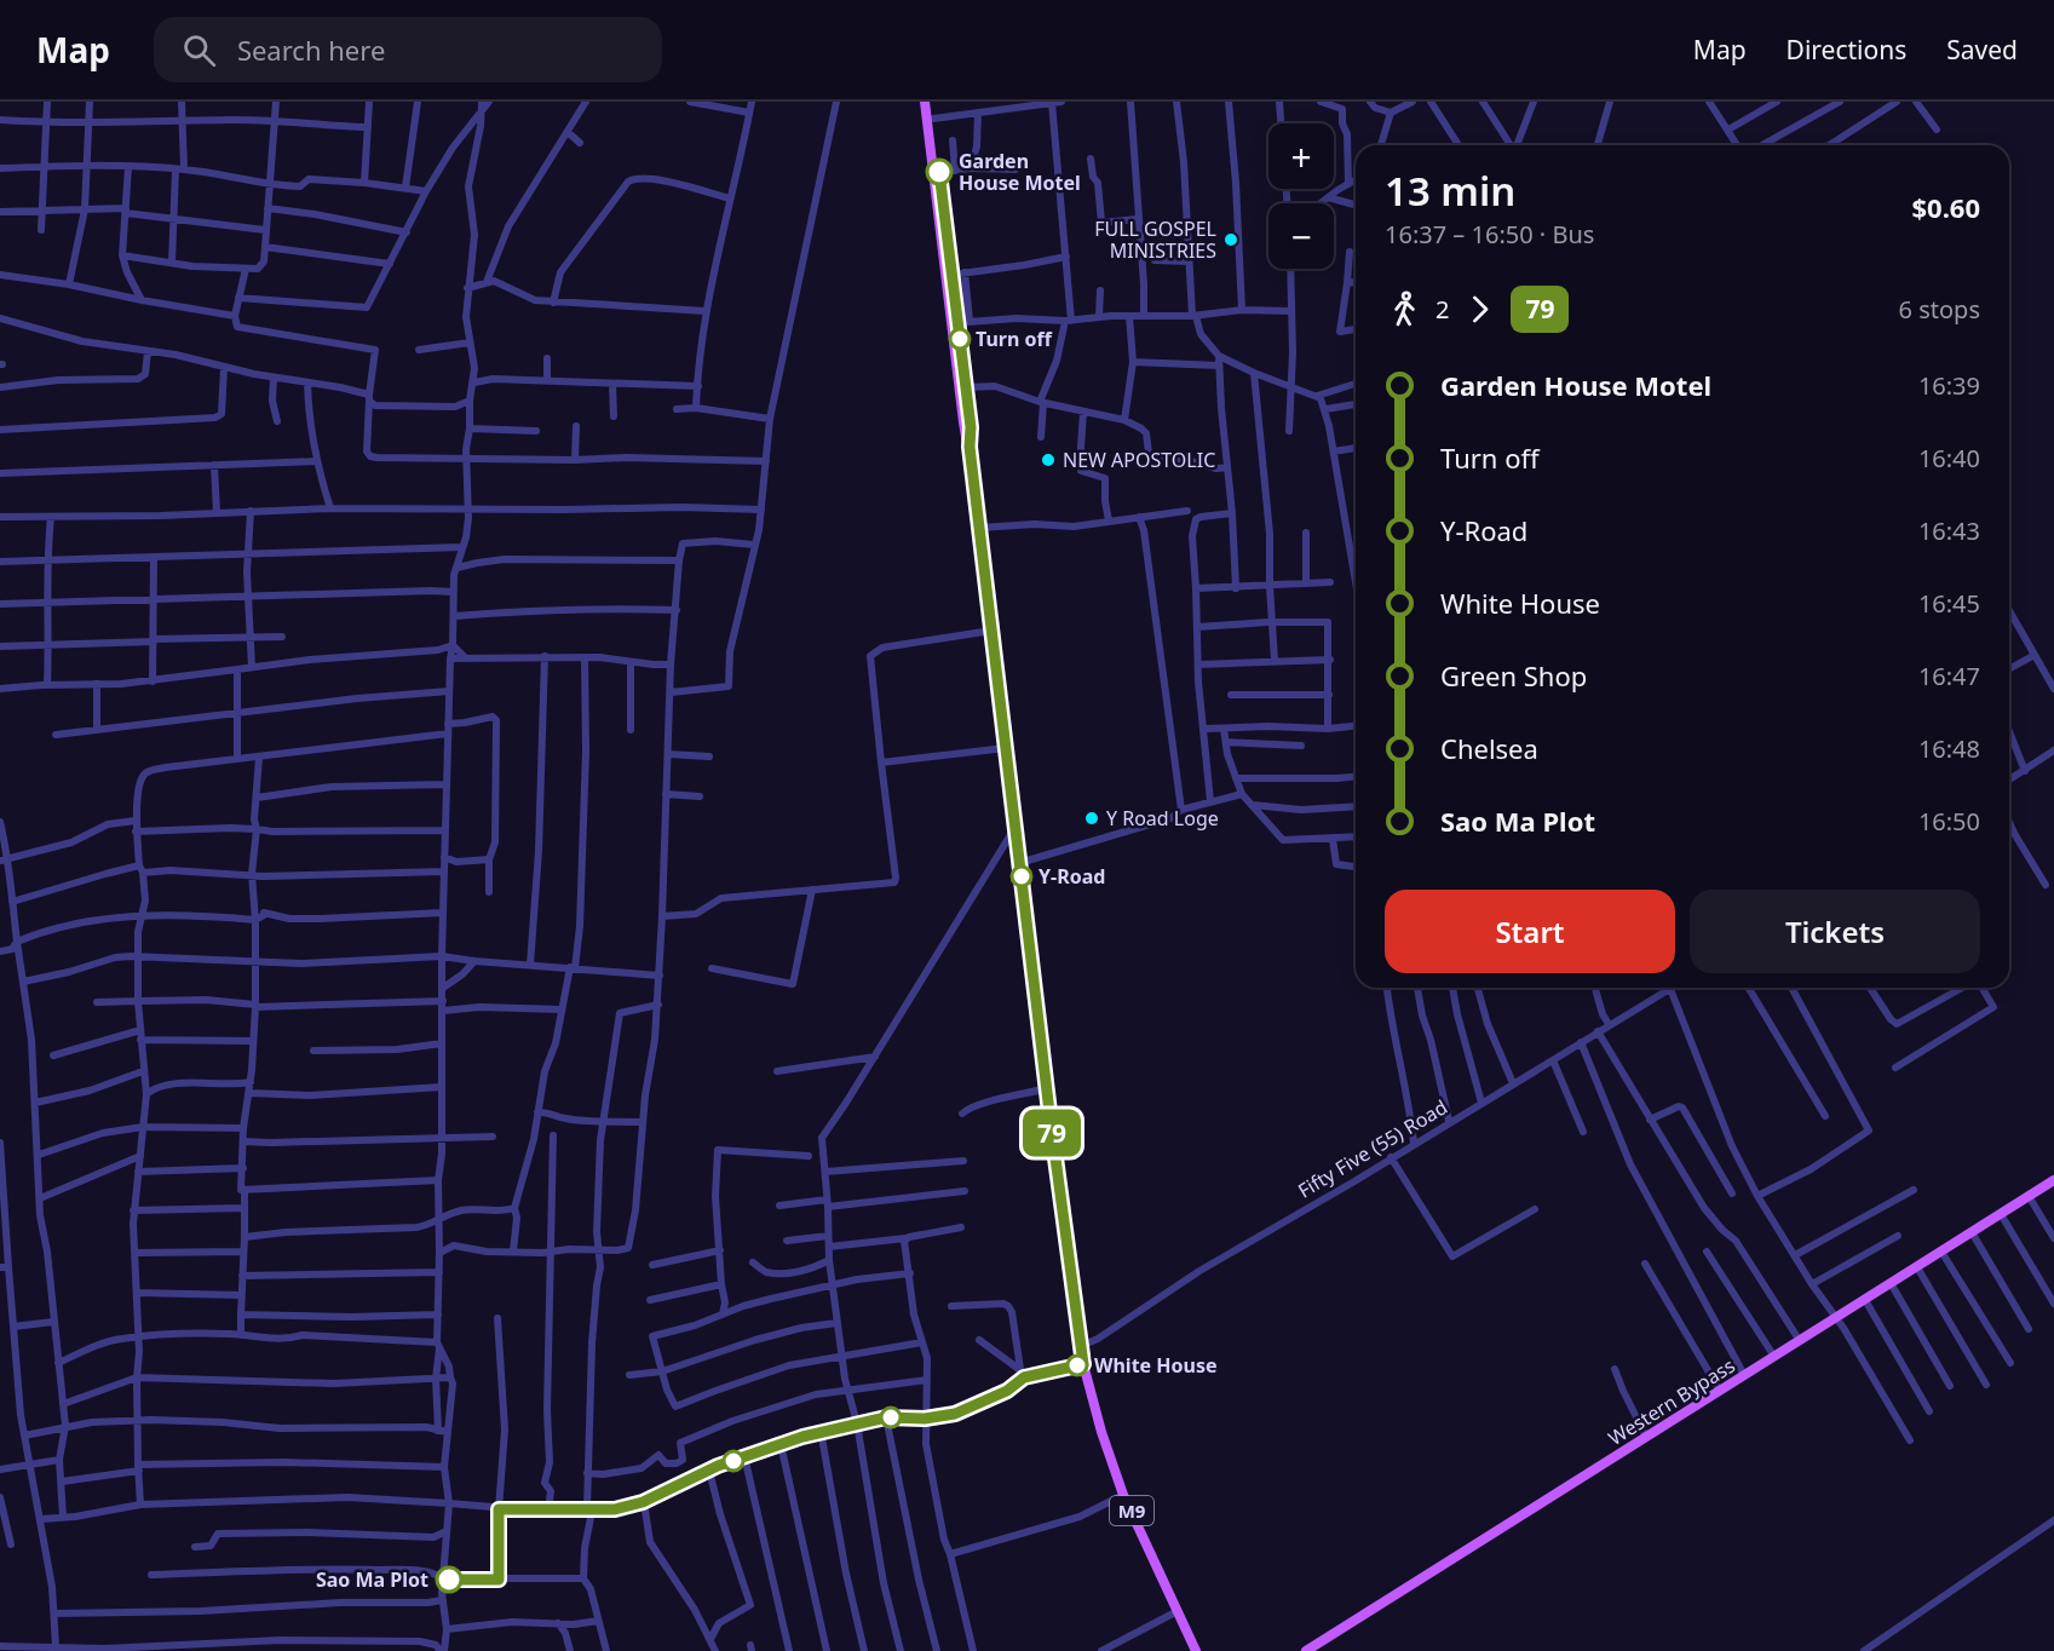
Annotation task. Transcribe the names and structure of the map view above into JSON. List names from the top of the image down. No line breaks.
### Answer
{"streets":{"main road":["Western Bypass","M9"],"street":["Fifty Five (55) Road"]},"crossings":[["Fifty Five (55) Road","M9"]],"places":["Garden House Motel","FULL GOSPEL MINISTRIES","Turn off","NEW APOSTOLIC","Y Road Loge","Y-Road","White House","Sao Ma Plot"],"lines":["bus line 79"],"page":{"header":"Map","search":"Search here","nav":["Map","Directions","Saved"],"on_map":"79","map_buttons":["+","−"],"heading":["13 min","16:37 – 16:50 · Bus","$0.60"],"legs":["2","79","6 stops"],"list":[{"name":"Garden House Motel","value":"16:39"},{"name":"Turn off","value":"16:40"},{"name":"Y-Road","value":"16:43"},{"name":"White House","value":"16:45"},{"name":"Green Shop","value":"16:47"},{"name":"Chelsea","value":"16:48"},{"name":"Sao Ma Plot","value":"16:50"}],"buttons":["Start","Tickets"]}}
